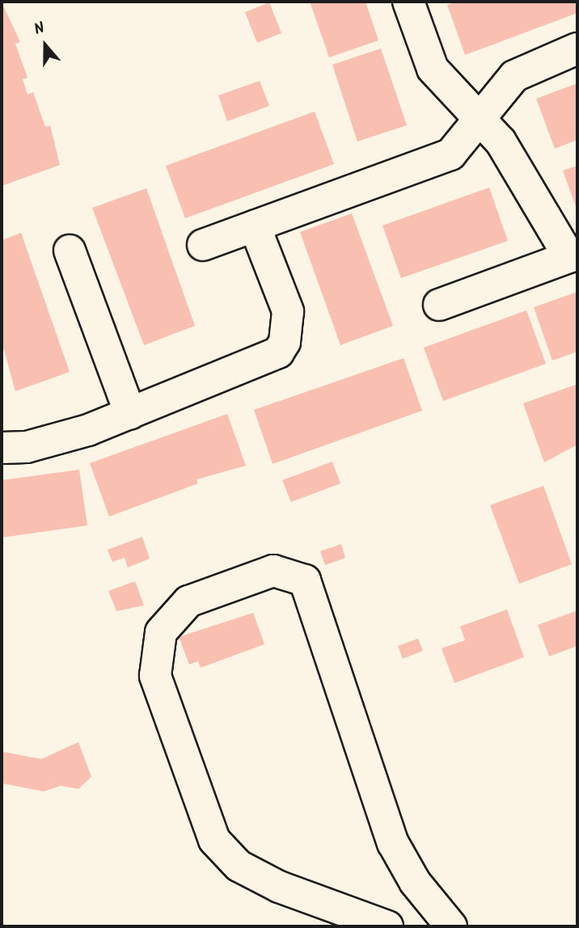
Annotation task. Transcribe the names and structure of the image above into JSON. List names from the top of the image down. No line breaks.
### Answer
{"north":"top"}
